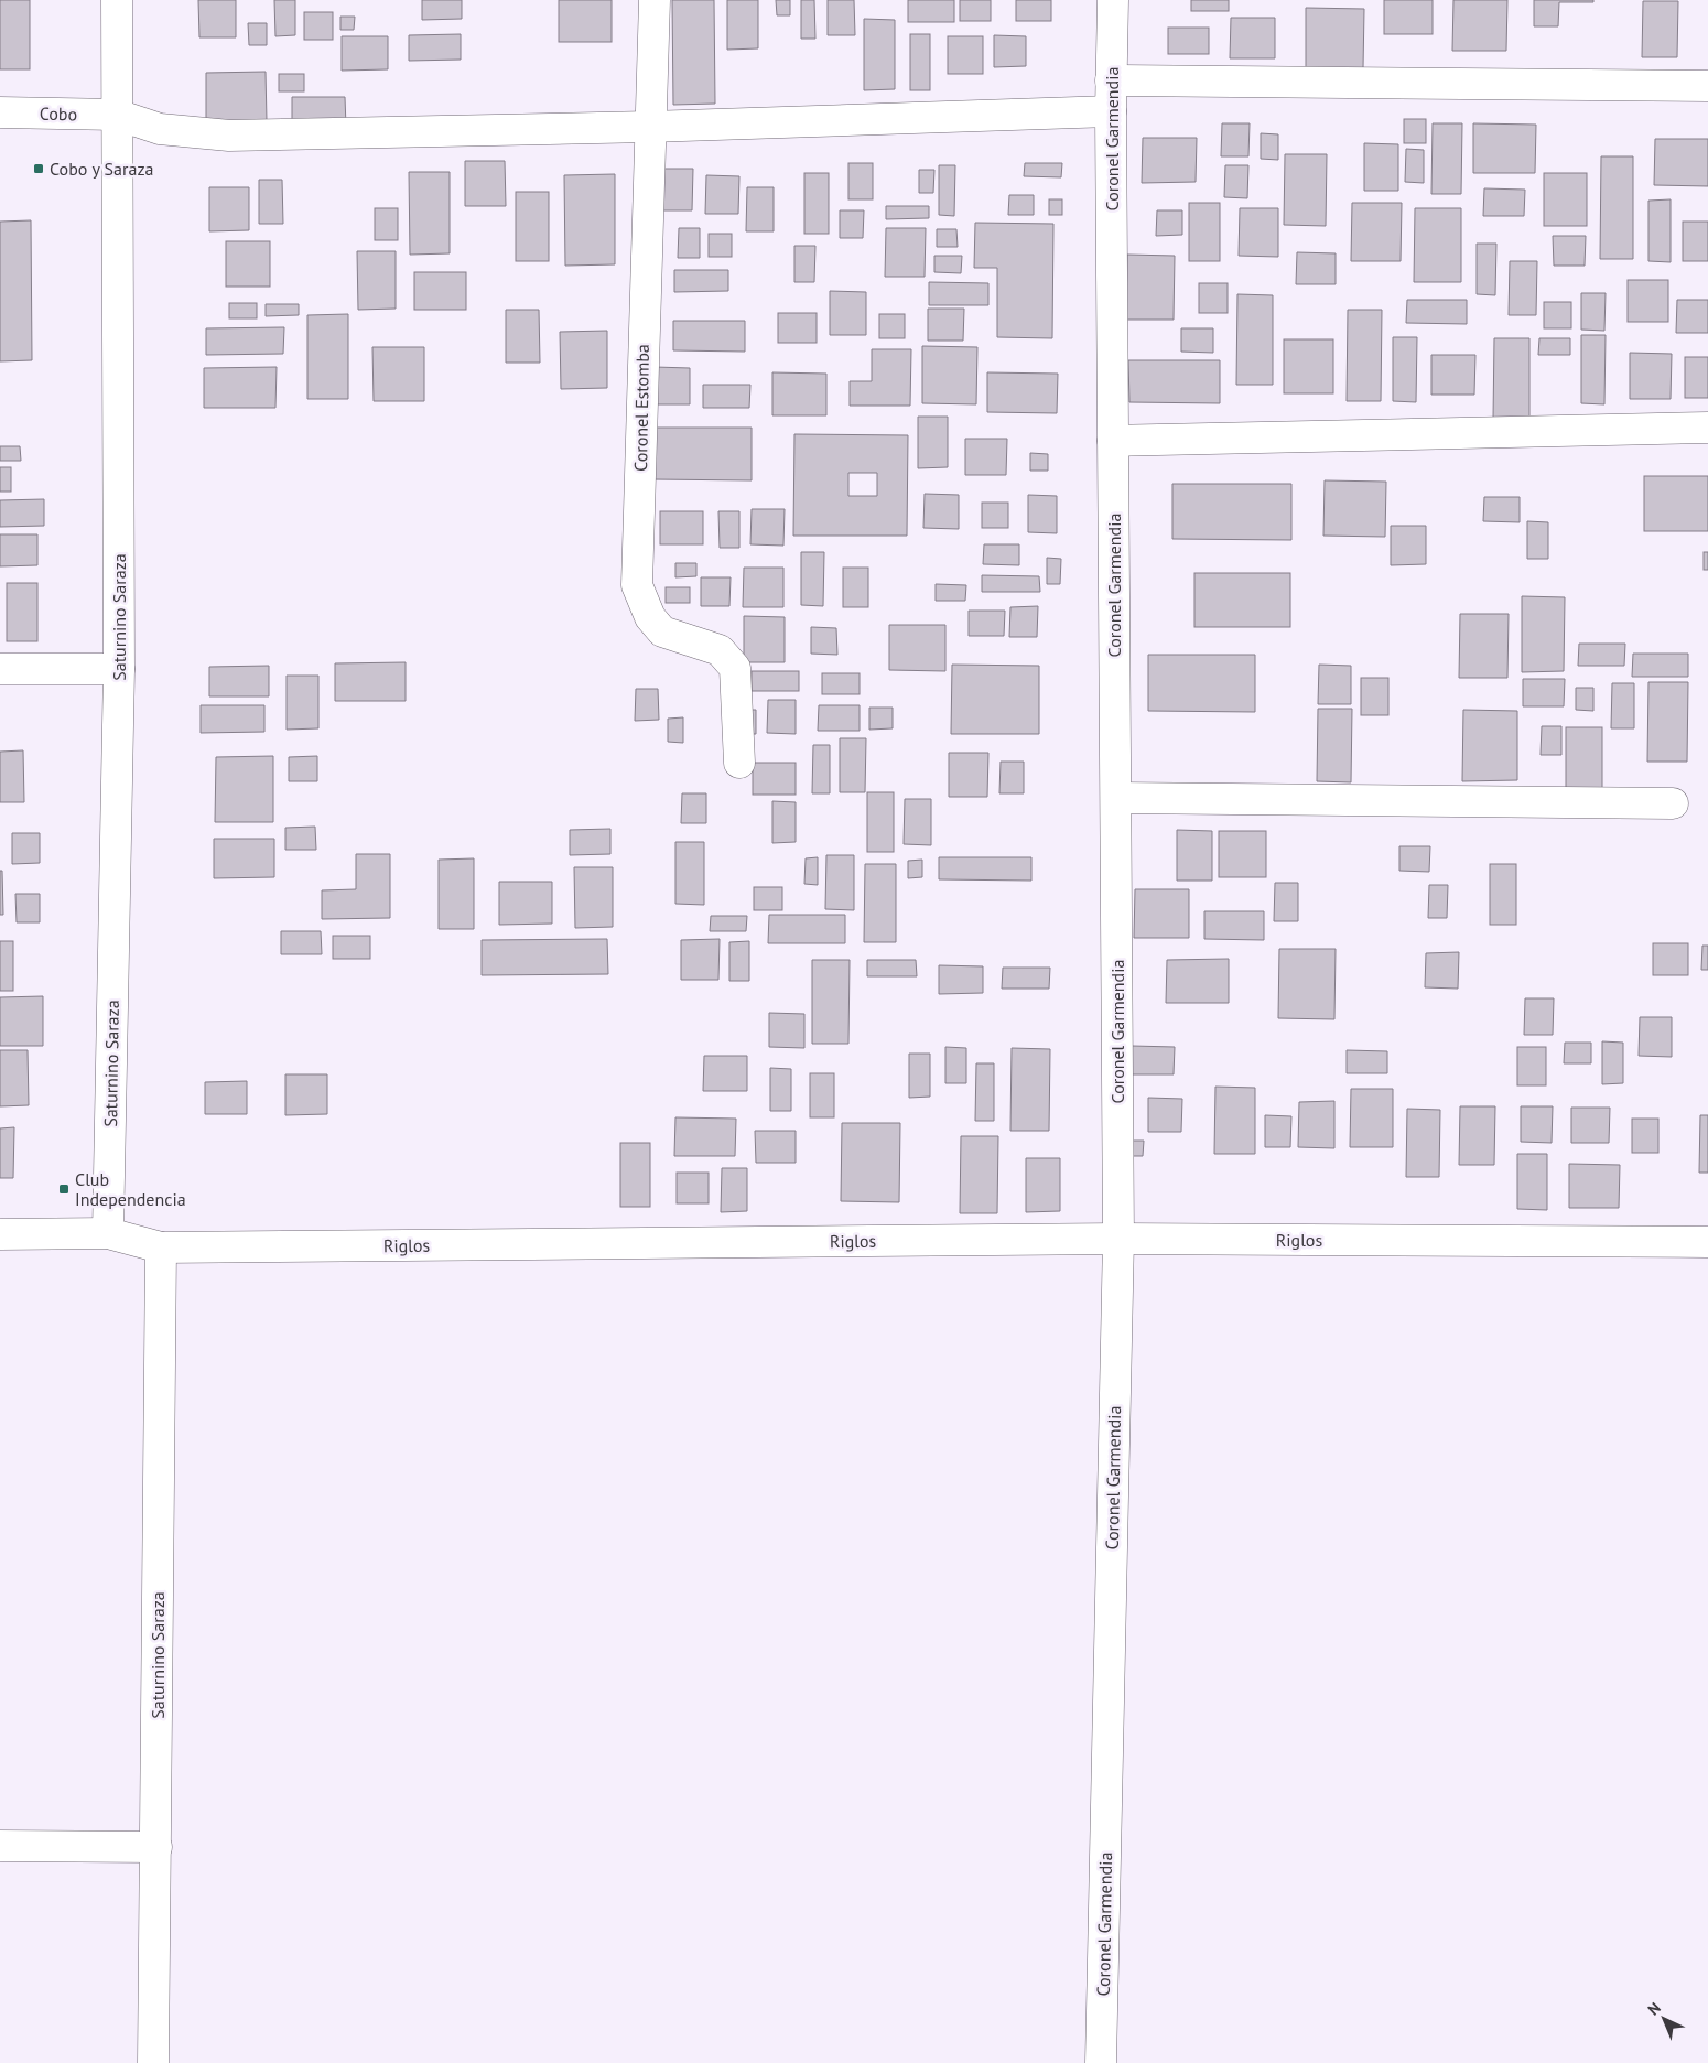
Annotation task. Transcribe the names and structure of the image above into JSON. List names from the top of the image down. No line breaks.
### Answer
{"streets":{"street":["Cobo","Coronel Garmendia","Coronel Estomba","Saturnino Saraza","Riglos"]},"crossings":[["Cobo","Coronel Garmendia"],["Cobo","Coronel Estomba"],["Cobo","Saturnino Saraza"],["Coronel Garmendia","Riglos"],["Saturnino Saraza","Riglos"]],"places":{"transit":["Cobo y Saraza","Club Independencia"]},"north":"top left"}
